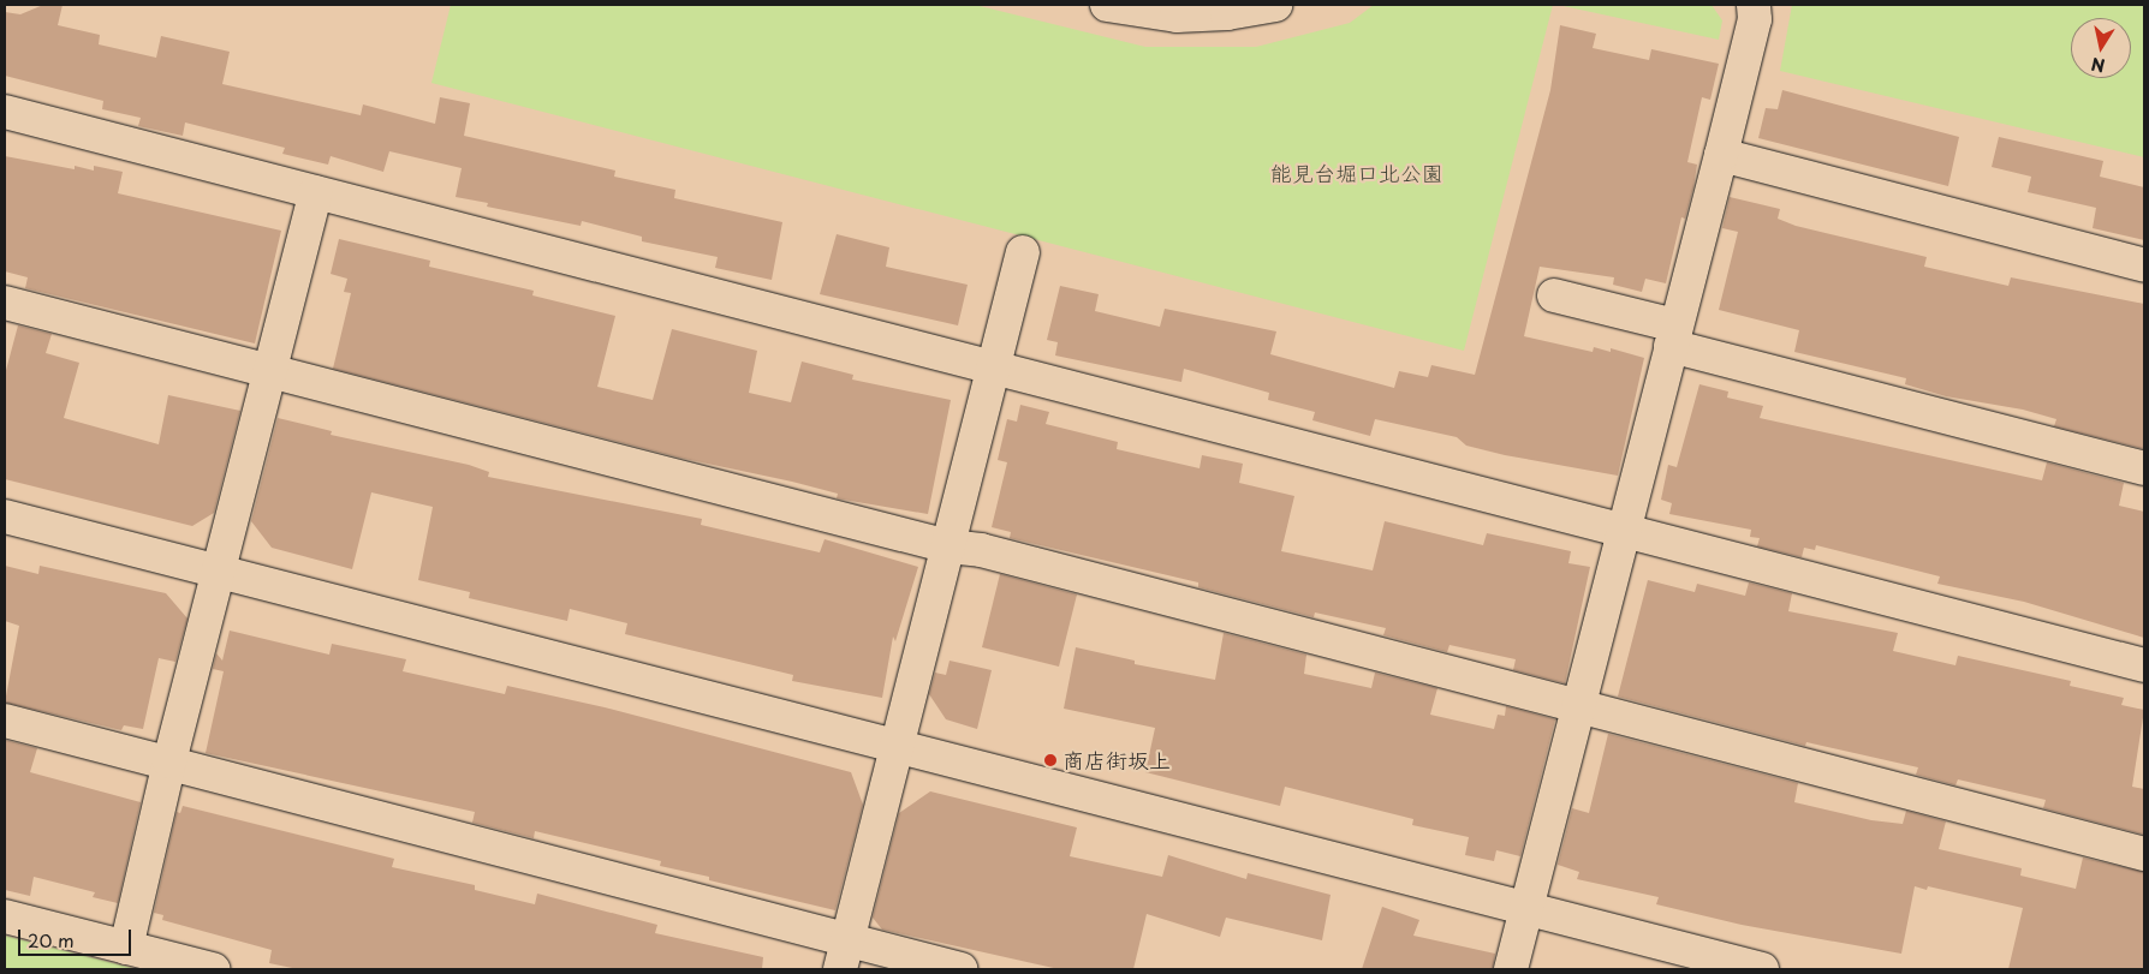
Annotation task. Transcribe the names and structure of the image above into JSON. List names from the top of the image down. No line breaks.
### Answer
{"parks":["能見台堀口北公園"],"places":["商店街坂上"],"scale_bar":"20 m","north":"bottom"}
